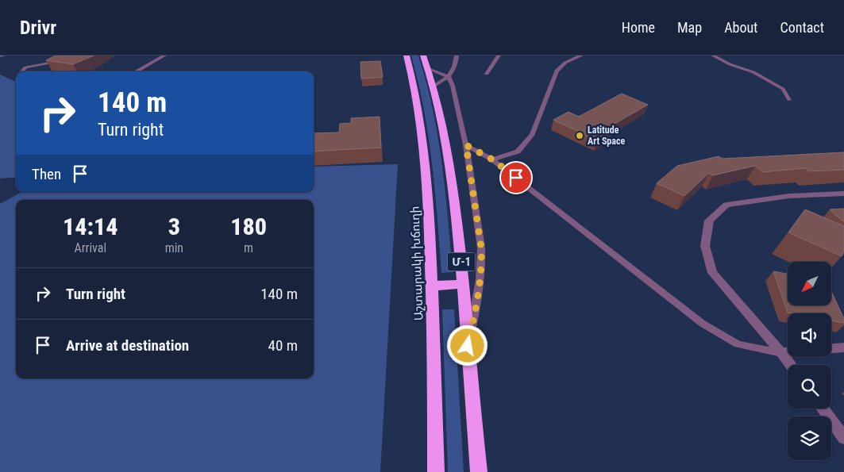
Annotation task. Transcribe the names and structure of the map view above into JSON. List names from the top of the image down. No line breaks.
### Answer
{"streets":{"highway":["Մ-1","Աշտարակի խճուղի"]},"places":["Latitude Art Space"],"north":"bottom left","page":{"header":"Drivr","nav":["Home","Map","About","Contact"],"turn":["140 m","Turn right"],"then":"Then","eta":["14:14","Arrival","3","min","180","m"],"list":[{"name":"Turn right","value":"140 m"},{"name":"Arrive at destination","value":"40 m"}]}}
